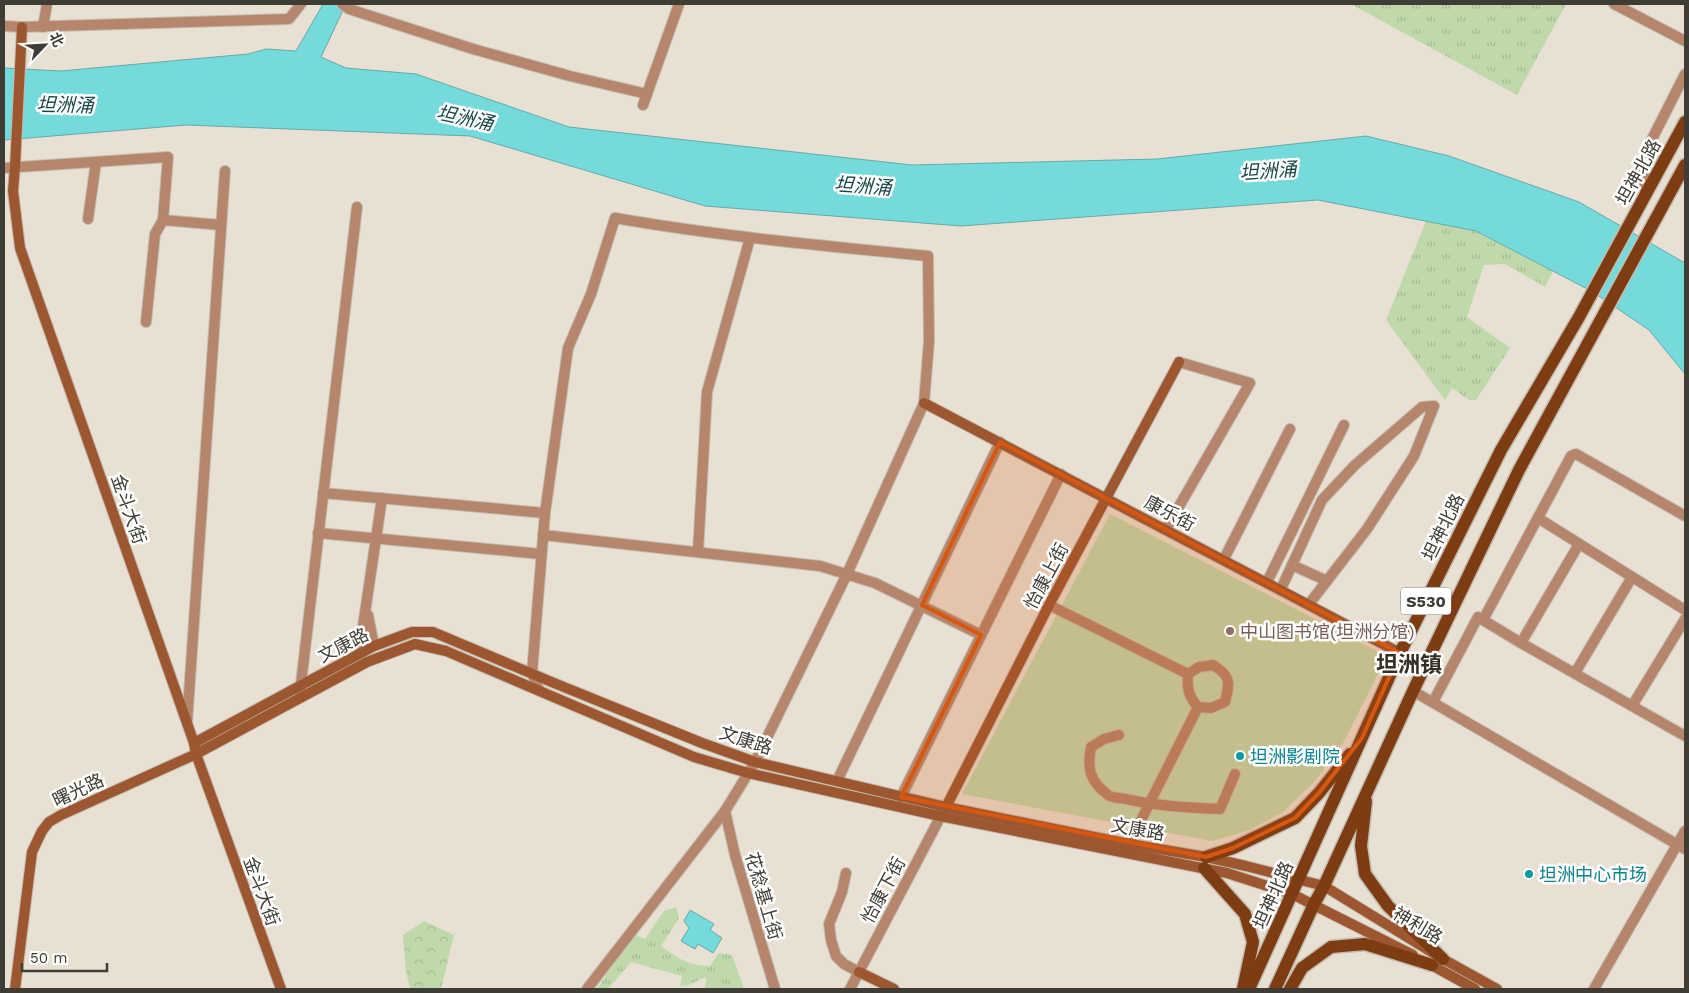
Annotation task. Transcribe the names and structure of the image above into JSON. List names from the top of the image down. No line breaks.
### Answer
{"streets":{"main road":["坦神北路","S530"],"street":["金斗大街","康乐街","怡康上街","文康路","曙光路","怡康下街","花稔基上街","神利路"]},"crossings":[["坦神北路","康乐街"],["坦神北路","文康路"],["金斗大街","文康路"],["金斗大街","曙光路"],["康乐街","怡康上街"],["怡康上街","文康路"],["怡康上街","曙光路"],["怡康上街","怡康下街"],["S530","文康路"],["S530","神利路"],["文康路","曙光路"],["文康路","怡康下街"],["文康路","神利路"],["曙光路","怡康下街"]],"districts":["坦洲镇"],"water":["坦洲涌"],"places":["中山图书馆(坦洲分馆)","坦洲影剧院","坦洲中心市场"],"scale_bar":"50 m","north":"top right"}
